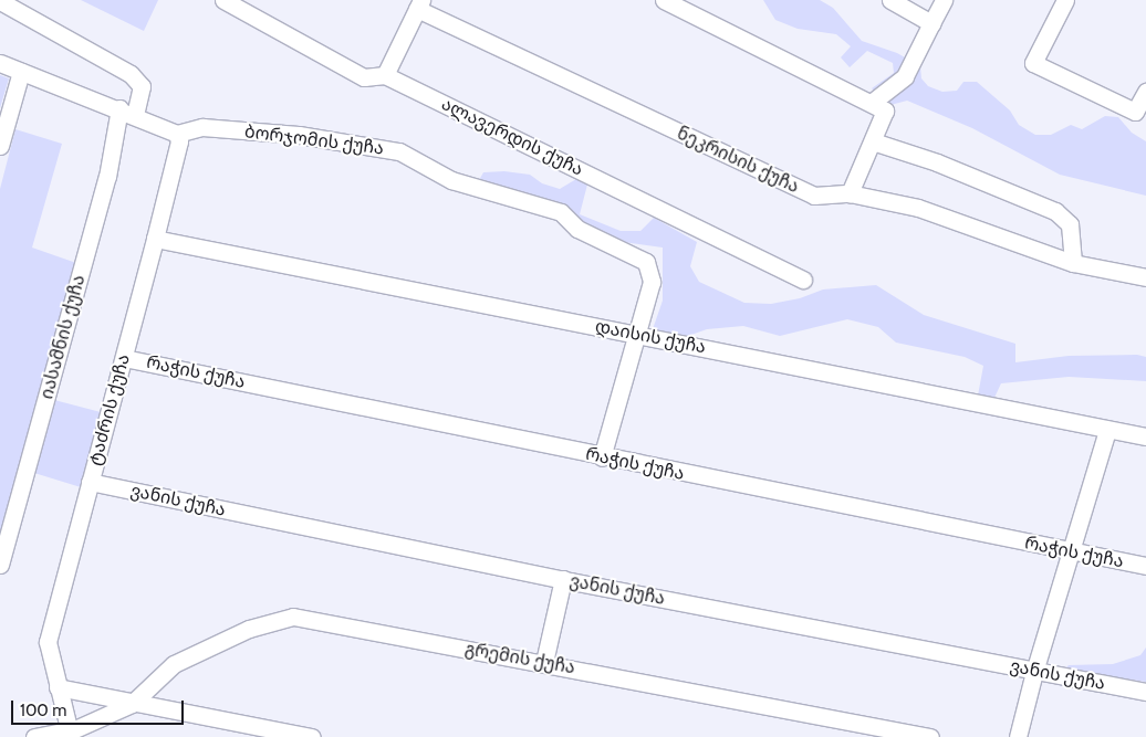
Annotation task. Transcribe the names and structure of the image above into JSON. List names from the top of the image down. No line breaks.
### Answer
{"streets":{"street":["ალავერდის ქუჩა","ბორჯომის ქუჩა","ნეკრისის ქუჩა","იასამნის ქუჩა","დაისის ქუჩა","რაჭის ქუჩა","ტაძრის ქუჩა","ვანის ქუჩა","გრემის ქუჩა"]},"crossings":[["ბორჯომის ქუჩა","დაისის ქუჩა"],["ბორჯომის ქუჩა","რაჭის ქუჩა"],["ბორჯომის ქუჩა","ტაძრის ქუჩა"],["დაისის ქუჩა","ტაძრის ქუჩა"],["რაჭის ქუჩა","ტაძრის ქუჩა"],["ტაძრის ქუჩა","ვანის ქუჩა"]],"scale_bar":"100 m"}
